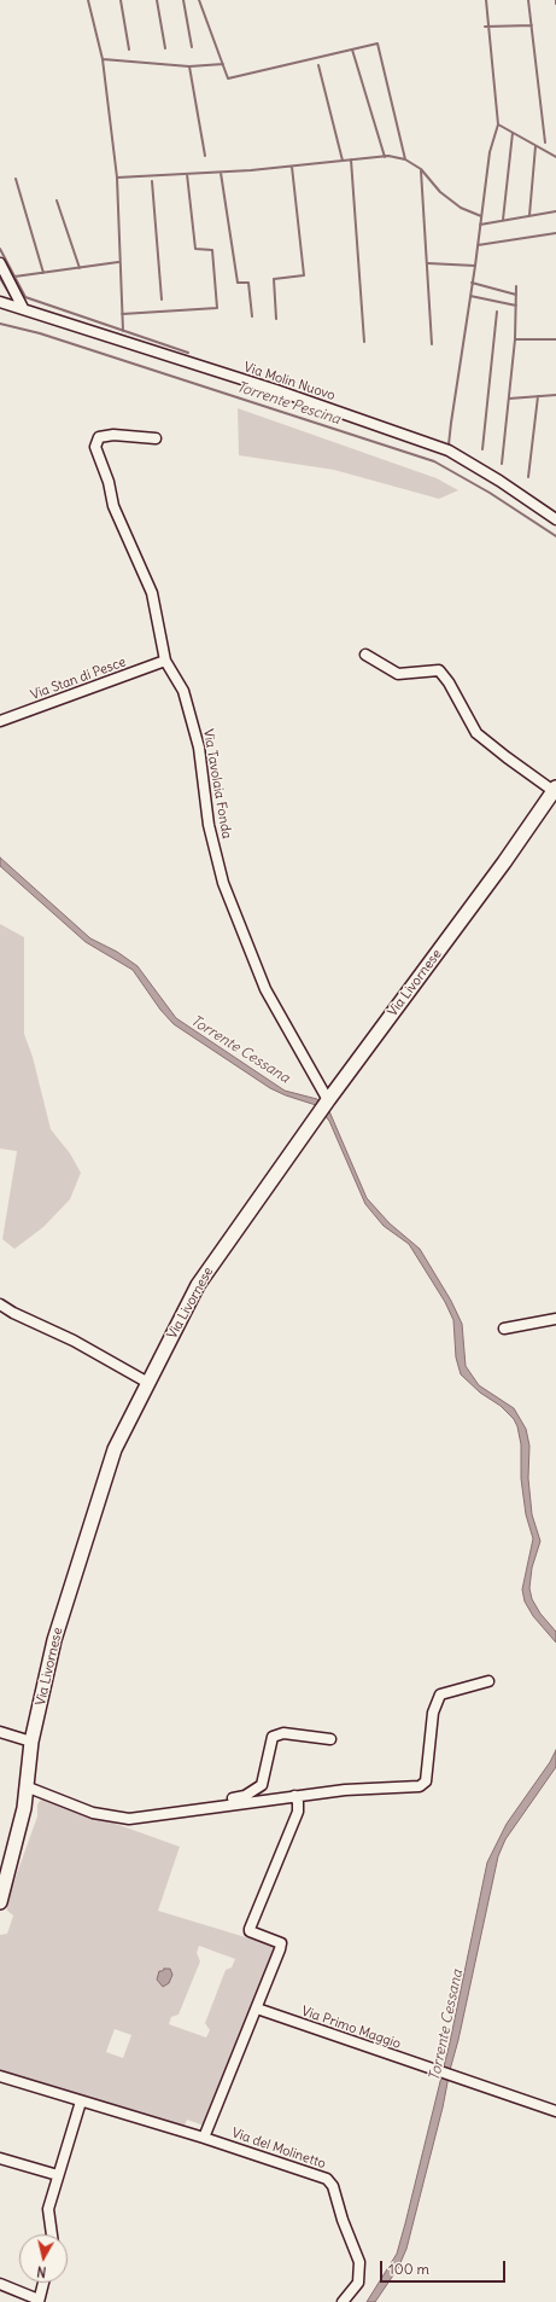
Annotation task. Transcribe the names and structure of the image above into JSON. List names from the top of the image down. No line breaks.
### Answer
{"streets":{"main road":["Via Livornese"],"street":["Via Molin Nuovo","Via Stan di Pesce","Via Tavolaia Fonda","Via Primo Maggio","Via del Molinetto"]},"crossings":[["Via Stan di Pesce","Via Tavolaia Fonda"],["Via Tavolaia Fonda","Via Livornese"]],"water":["Torrente Pescina","Torrente Cessana"],"scale_bar":"100 m","north":"bottom"}
